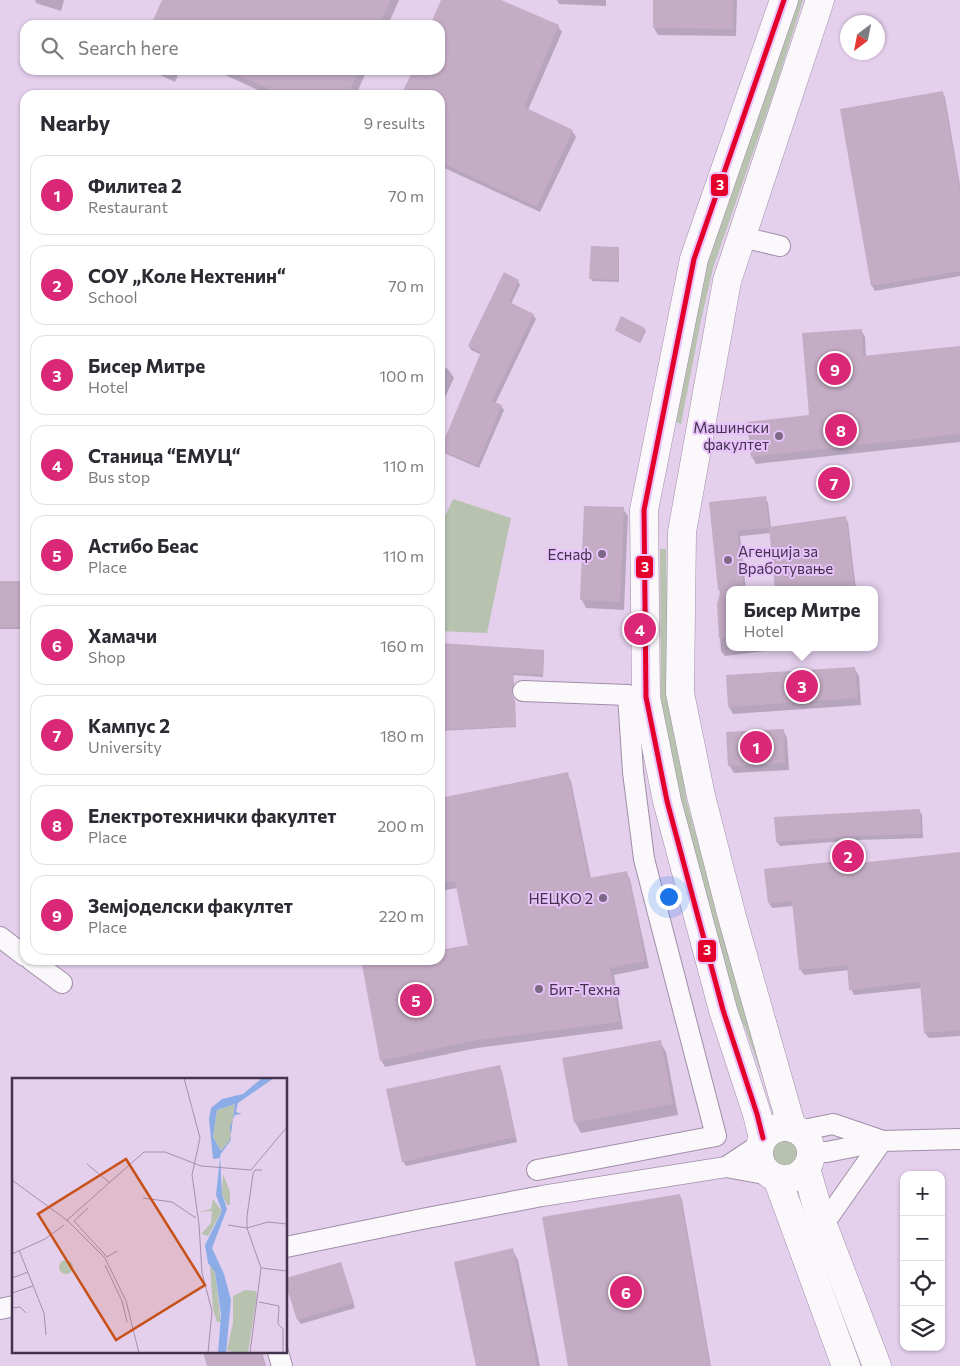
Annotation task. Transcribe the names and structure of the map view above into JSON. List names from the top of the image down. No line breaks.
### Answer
{"places":["Машински факултет","Еснаф","Агенција за Вработување","НЕЦКО 2","Бит-Техна"],"lines":["transit line 3"],"north":"bottom left","page":{"search":"Search here","heading":["Nearby","9 results"],"list":[{"mark":"1","name":"Филитеа 2","note":"Restaurant","value":"70 m"},{"mark":"2","name":"СОУ „Коле Нехтенин“","note":"School","value":"70 m"},{"mark":"3","name":"Бисер Митре","note":"Hotel","value":"100 m"},{"mark":"4","name":"Станица “ЕМУЦ“","note":"Bus stop","value":"110 m"},{"mark":"5","name":"Астибо Беас","note":"Place","value":"110 m"},{"mark":"6","name":"Хамачи","note":"Shop","value":"160 m"},{"mark":"7","name":"Кампус 2","note":"University","value":"180 m"},{"mark":"8","name":"Електротехнички факултет","note":"Place","value":"200 m"},{"mark":"9","name":"Земјоделски факултет","note":"Place","value":"220 m"}],"pins":["9","8","7","4","3","1","2","5","6"],"popup":["Бисер Митре","Hotel"],"map_buttons":["+","−"]}}
